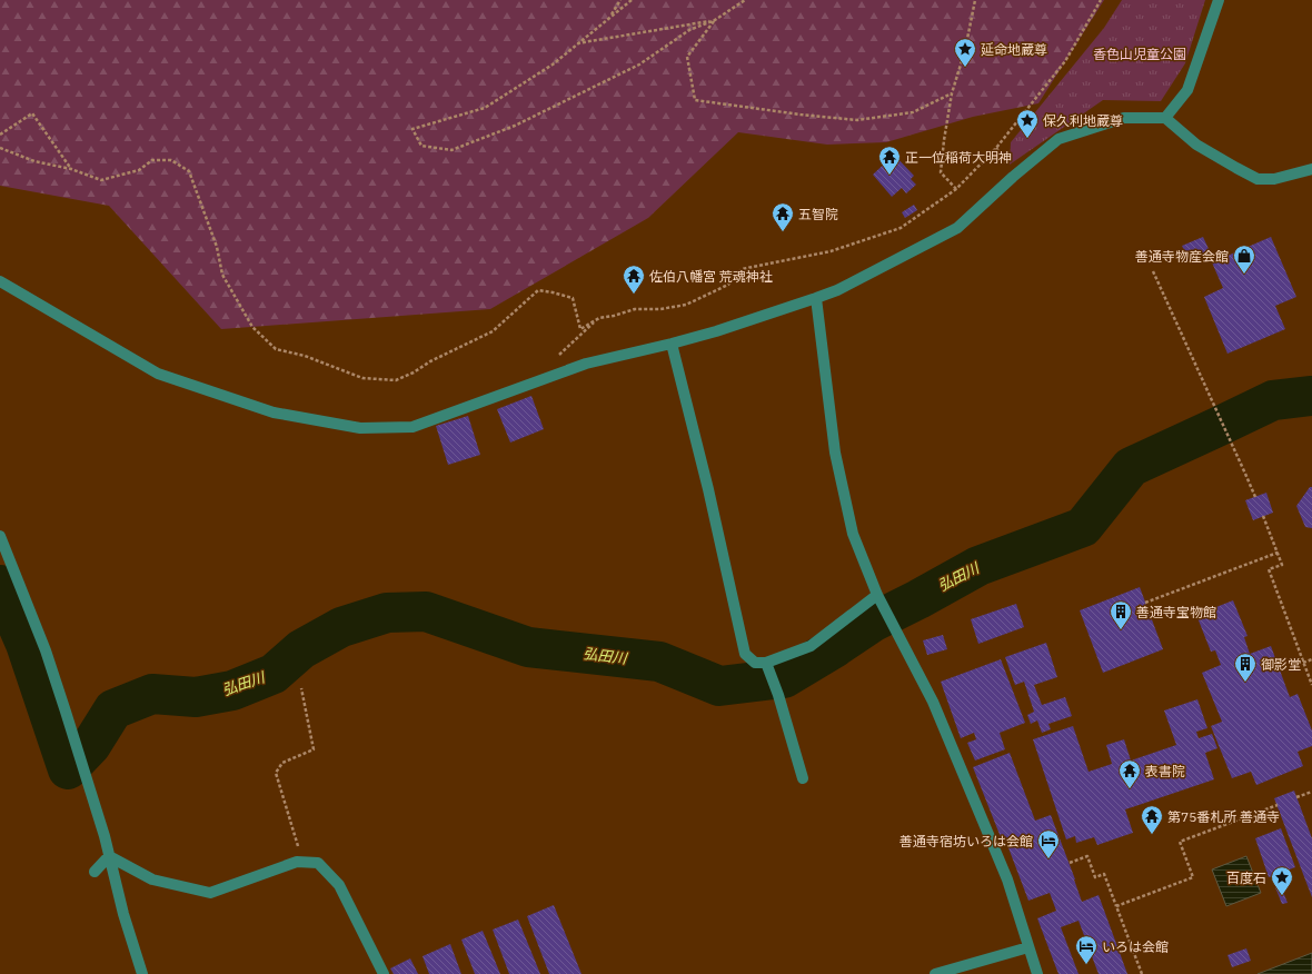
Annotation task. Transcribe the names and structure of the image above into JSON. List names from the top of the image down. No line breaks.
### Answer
{"water":["弘田川"],"parks":["香色山児童公園"],"places":{"place":["延命地蔵尊","保久利地蔵尊","百度石"],"temple":["正一位稲荷大明神","五智院","佐伯八幡宮 荒魂神社","表書院","第75番札所 善通寺"],"shop":["善通寺物産会館"],"building":["善通寺宝物館","御影堂"],"hotel":["善通寺宿坊いろは会館","いろは会館"]}}
